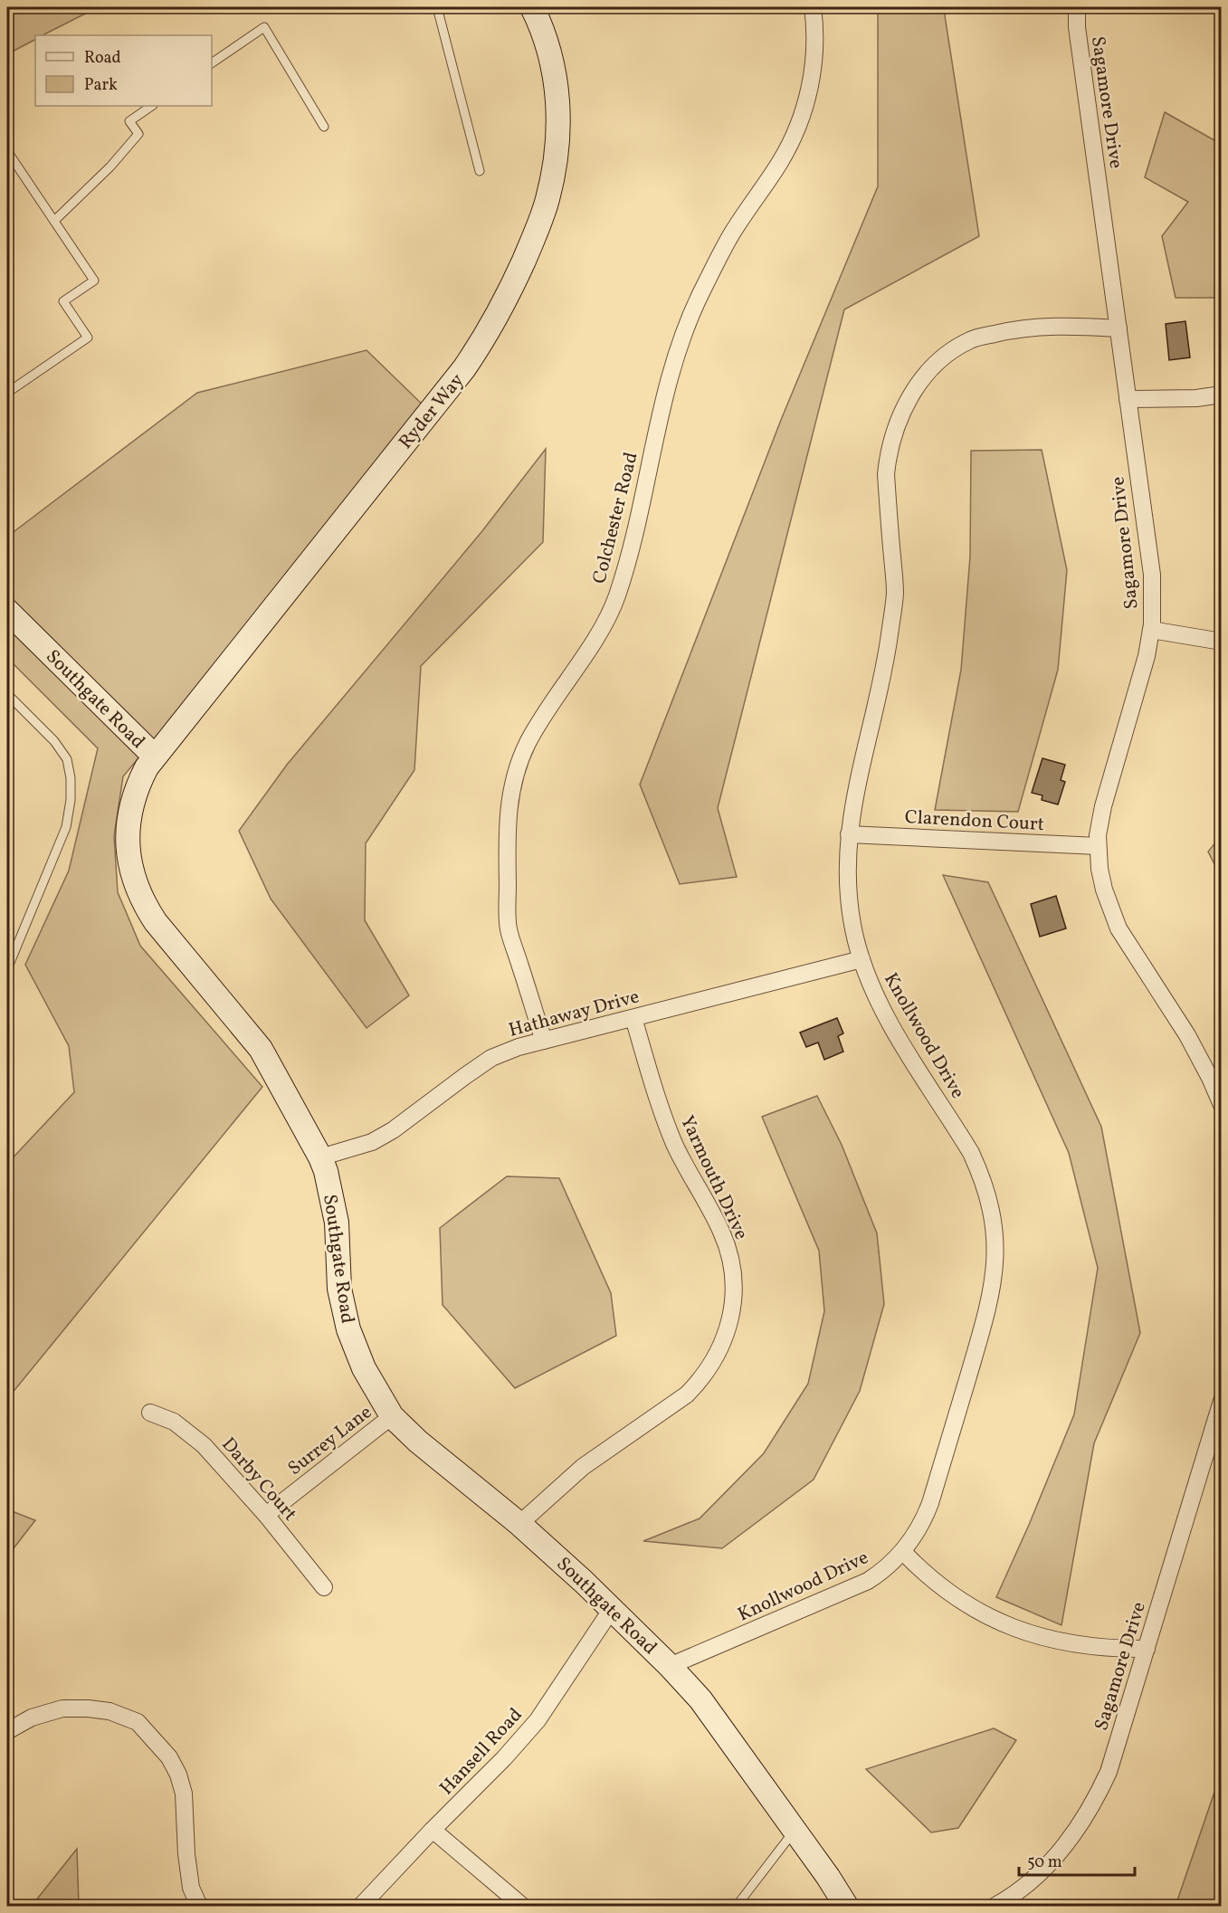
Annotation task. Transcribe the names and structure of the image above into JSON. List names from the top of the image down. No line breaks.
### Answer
{"streets":{"street":["Sagamore Drive","Ryder Way","Colchester Road","Southgate Road","Clarendon Court","Hathaway Drive","Knollwood Drive","Yarmouth Drive","Surrey Lane","Darby Court","Hansell Road"]},"crossings":[["Sagamore Drive","Clarendon Court"],["Sagamore Drive","Knollwood Drive"],["Ryder Way","Southgate Road"],["Colchester Road","Hathaway Drive"],["Southgate Road","Hathaway Drive"],["Southgate Road","Knollwood Drive"],["Southgate Road","Yarmouth Drive"],["Southgate Road","Surrey Lane"],["Southgate Road","Hansell Road"],["Clarendon Court","Knollwood Drive"],["Hathaway Drive","Knollwood Drive"],["Hathaway Drive","Yarmouth Drive"],["Surrey Lane","Darby Court"]],"legend":["Road","Park"],"scale_bar":"50 m"}
